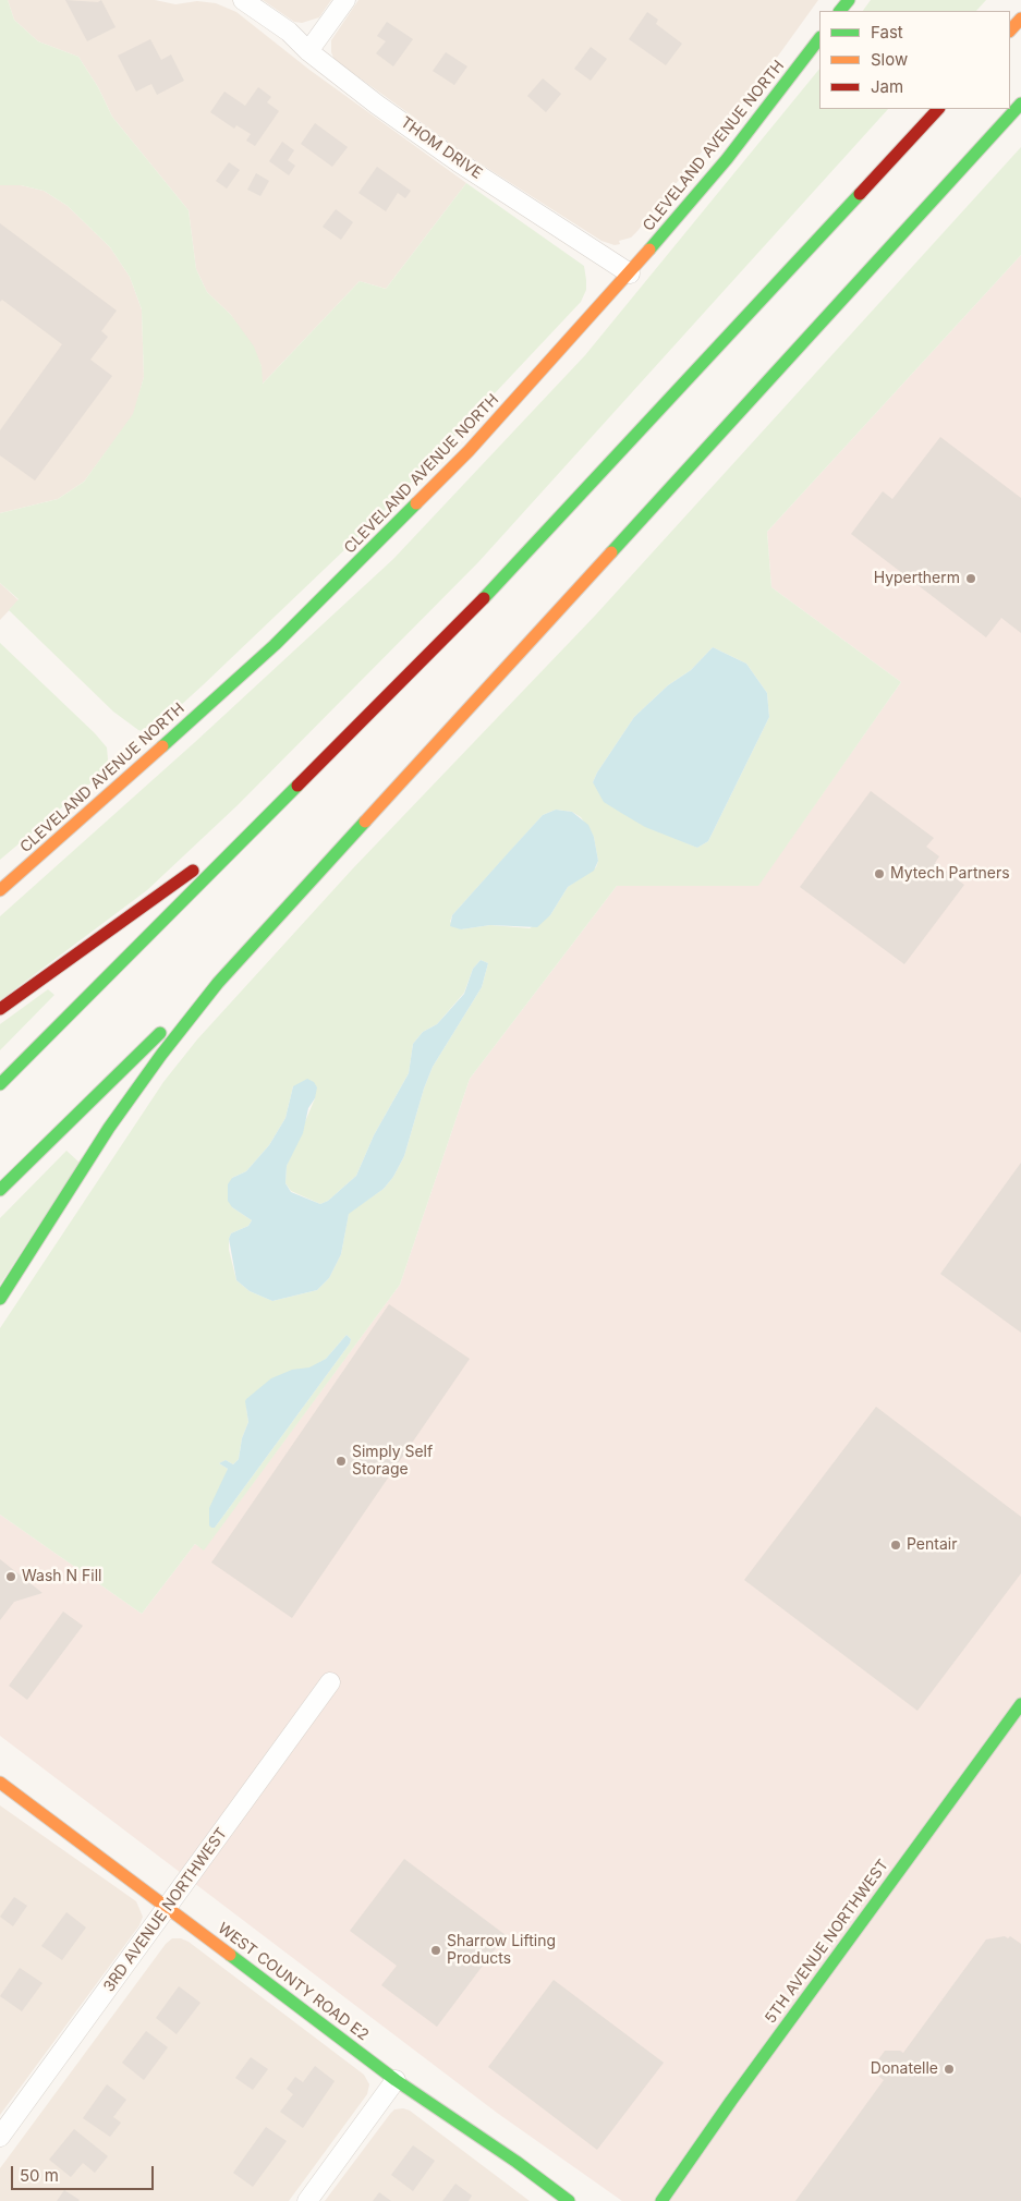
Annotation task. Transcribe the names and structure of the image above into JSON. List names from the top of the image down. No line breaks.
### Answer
{"streets":{"main road":["CLEVELAND AVENUE NORTH","5TH AVENUE NORTHWEST","WEST COUNTY ROAD E2"],"street":["THOM DRIVE","3RD AVENUE NORTHWEST"]},"crossings":[["CLEVELAND AVENUE NORTH","THOM DRIVE"],["3RD AVENUE NORTHWEST","WEST COUNTY ROAD E2"]],"places":["Hypertherm","Mytech Partners","Simply Self Storage","Pentair","Wash N Fill","Sharrow Lifting Products","Donatelle"],"legend":["Fast","Slow","Jam"],"scale_bar":"50 m"}
